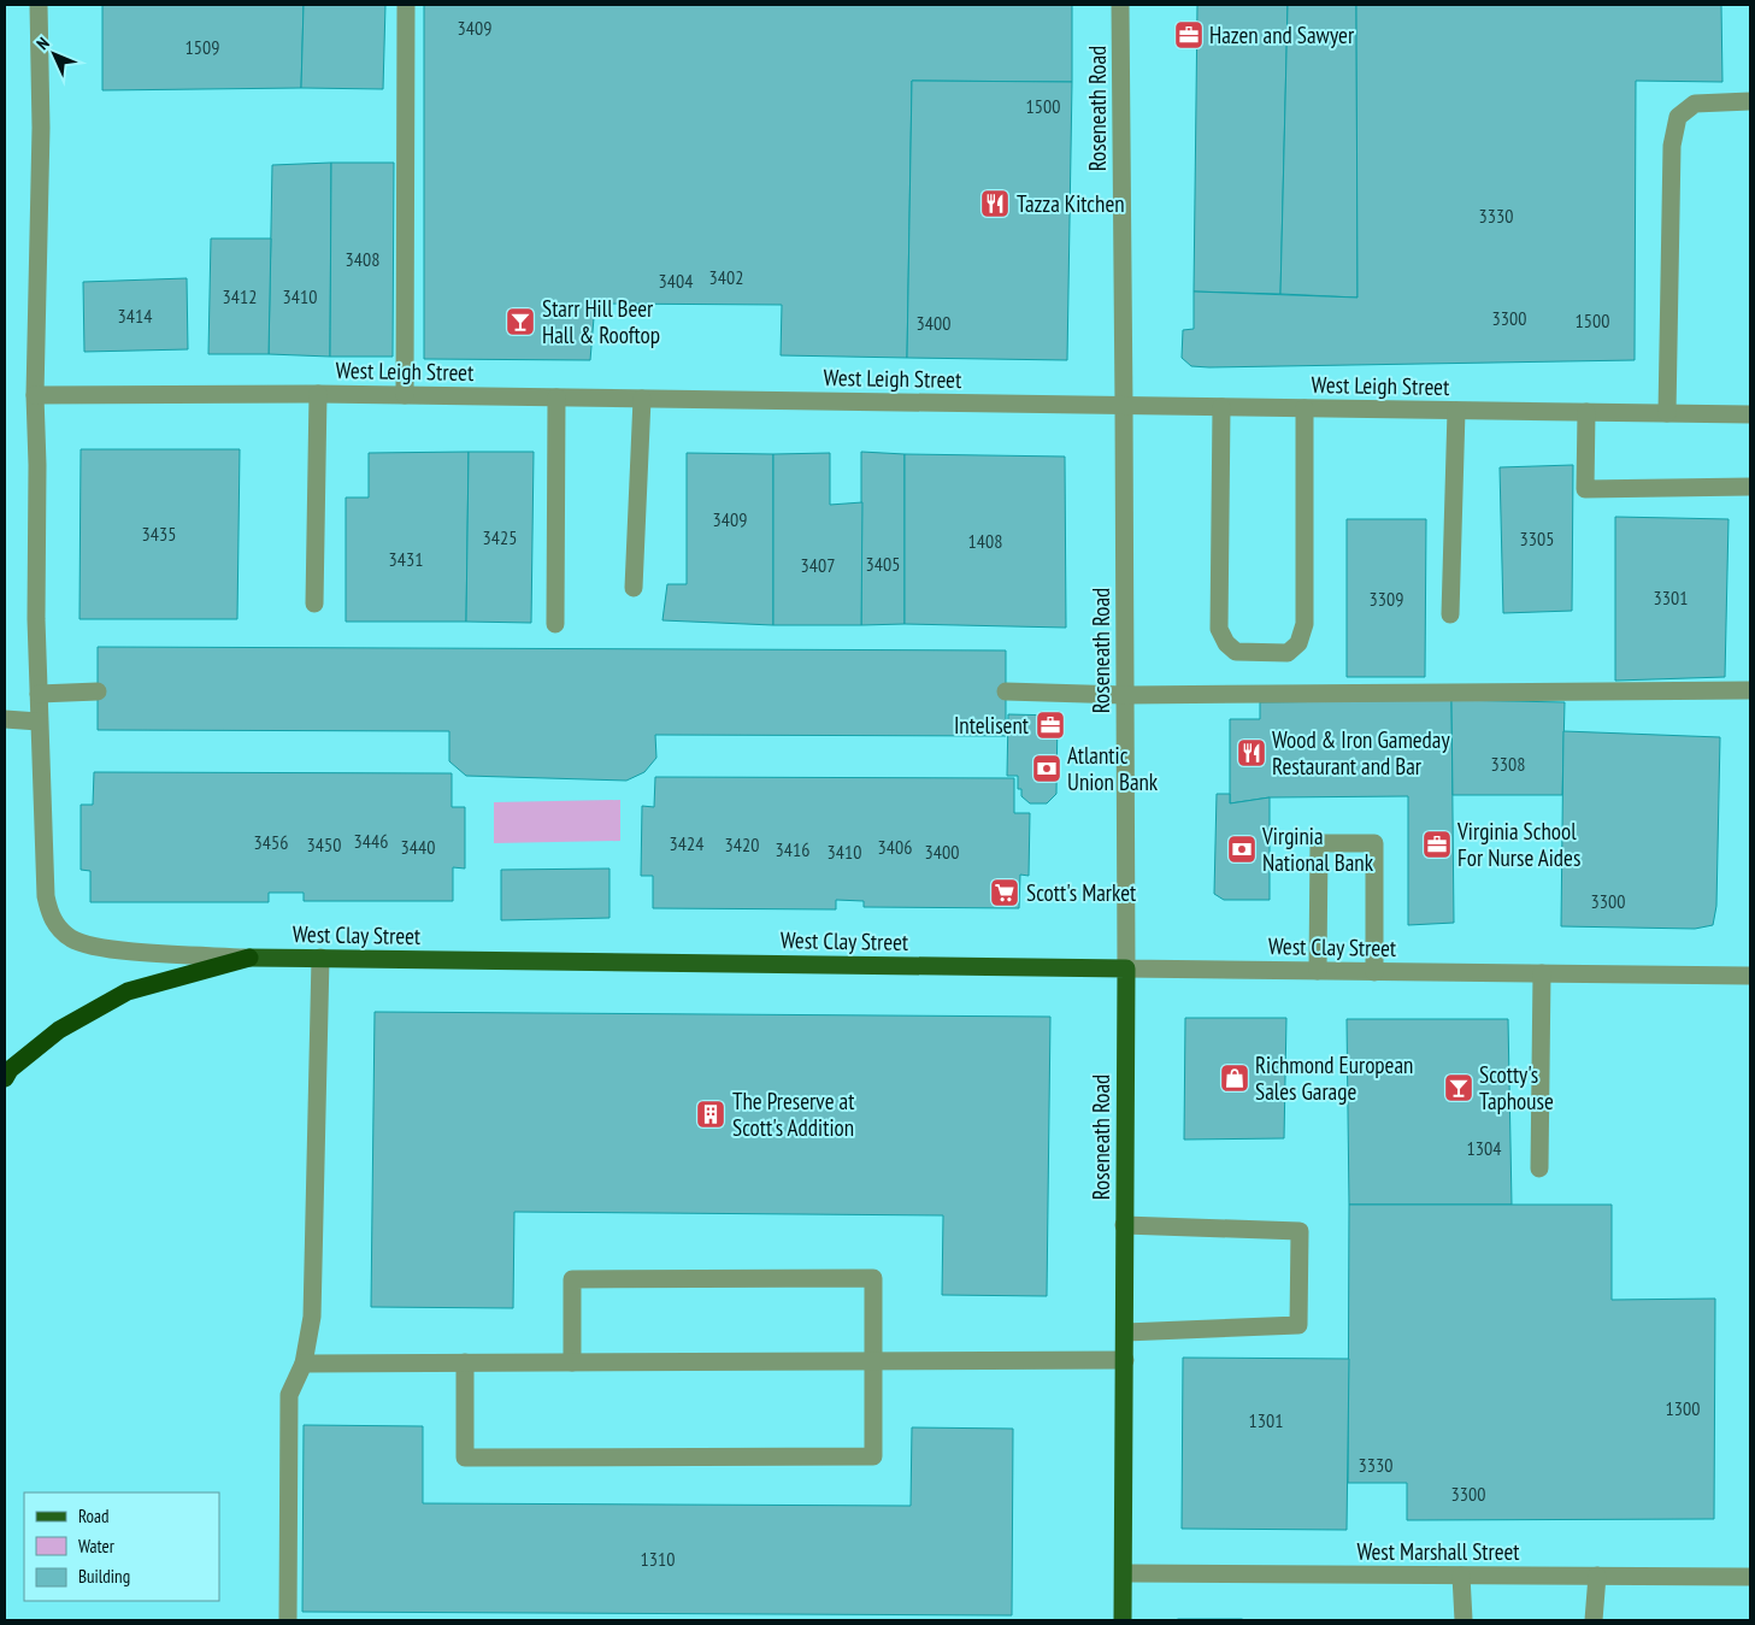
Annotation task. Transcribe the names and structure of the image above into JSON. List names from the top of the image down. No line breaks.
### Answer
{"streets":{"main road":["Roseneath Road","West Clay Street"],"street":["West Leigh Street","West Marshall Street"]},"crossings":[["Roseneath Road","West Leigh Street"],["Roseneath Road","West Clay Street"],["Roseneath Road","West Marshall Street"],["West Leigh Street","West Clay Street"]],"places":{"office":["Hazen and Sawyer","Intelisent","Virginia School For Nurse Aides"],"restaurant":["Tazza Kitchen","Wood & Iron Gameday Restaurant and Bar"],"bar":["Starr Hill Beer Hall & Rooftop","Scotty's Taphouse"],"bank":["Atlantic Union Bank","Virginia National Bank"],"supermarket":["Scott's Market"],"shop":["Richmond European Sales Garage"],"building":["The Preserve at Scott's Addition"]},"house_numbers":["3409","1509","1500","3330","3408","3402","3404","3412","3410","3414","3300","1500","3400","3409","3435","3425","3305","1408","3431","3405","3407","3301","3309","3308","3446","3456","3424","3450","3420","3440","3406","3416","3410","3400","3300","1304","1300","1301","3330","3300","1310"],"legend":["Road","Water","Building"],"north":"top left"}
